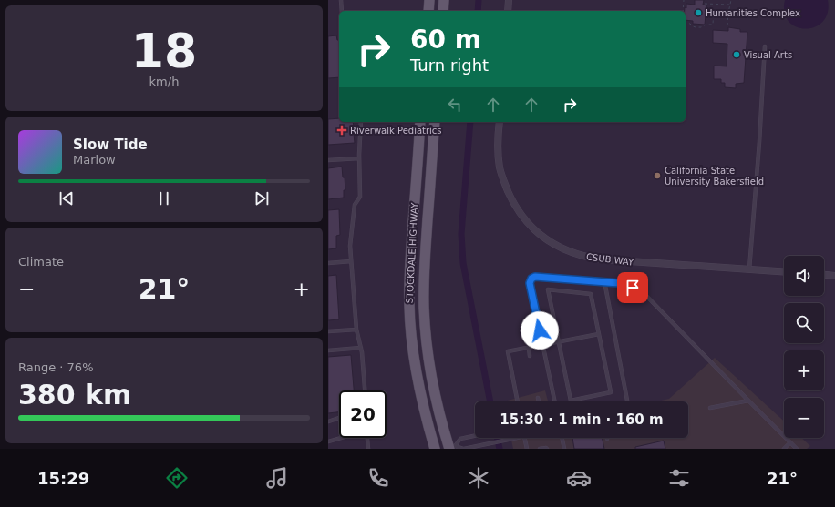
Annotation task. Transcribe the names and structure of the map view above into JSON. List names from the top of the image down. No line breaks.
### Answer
{"streets":{"main road":["STOCKDALE HIGHWAY"],"street":["CSUB WAY"]},"places":{"other":["Humanities Complex","Visual Arts","California State University Bakersfield"],"health":["Riverwalk Pediatrics"]},"page":{"tile":[["18","km/h"],"Climate",["Range · 76%","380 km"]],"turn":["60 m","Turn right"],"song":["Slow Tide","Marlow"],"map_buttons":["+","−"],"heat":["−","21°","+"],"limit":"20","trip":"15:30 · 1 min · 160 m","tabs":["15:29","21°"]}}
